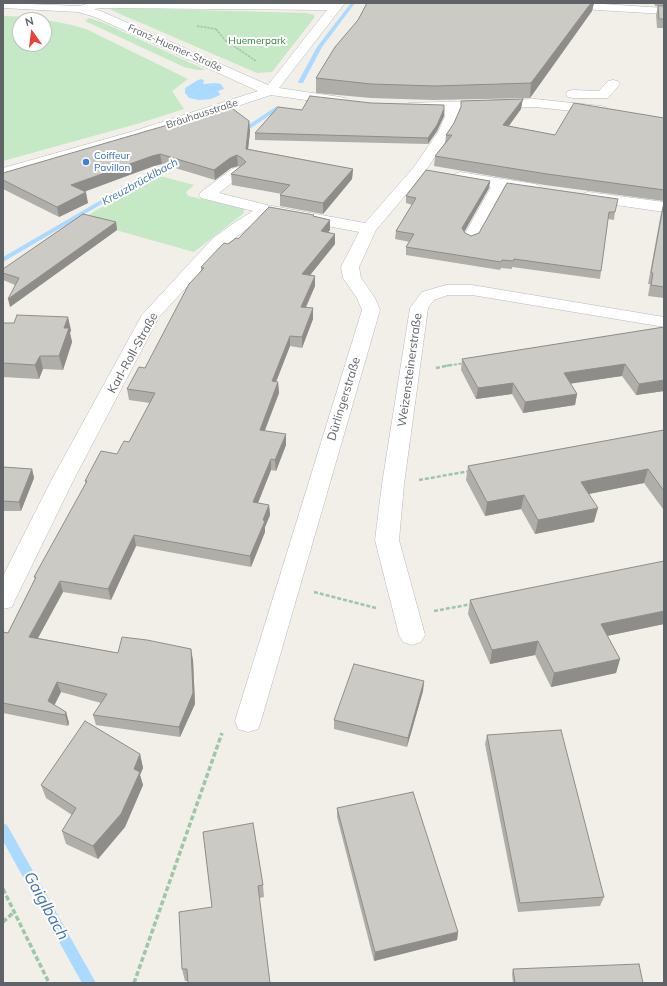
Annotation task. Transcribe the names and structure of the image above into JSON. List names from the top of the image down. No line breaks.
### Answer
{"streets":{"street":["Franz-Huemer-Straße","Bräuhausstraße","Karl-Roll-Straße","Weizensteinerstraße","Dürlingerstraße"]},"crossings":[["Franz-Huemer-Straße","Bräuhausstraße"]],"water":["Kreuzbrücklbach","Gaiglbach"],"parks":["Huemerpark"],"places":["Coiffeur Pavillon"],"north":"top"}
